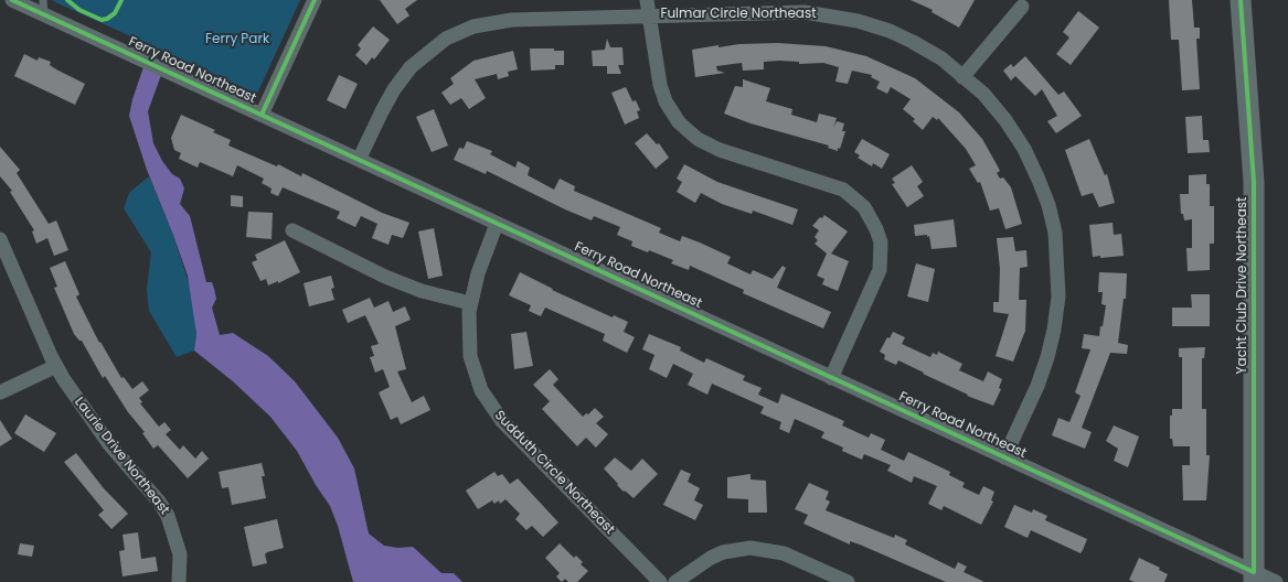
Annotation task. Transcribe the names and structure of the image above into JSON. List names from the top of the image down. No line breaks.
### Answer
{"streets":{"street":["Fulmar Circle Northeast","Ferry Road Northeast","Yacht Club Drive Northeast","Laurie Drive Northeast","Sudduth Circle Northeast"]},"crossings":[["Fulmar Circle Northeast","Ferry Road Northeast"],["Ferry Road Northeast","Yacht Club Drive Northeast"],["Ferry Road Northeast","Sudduth Circle Northeast"]],"parks":["Ferry Park"]}
